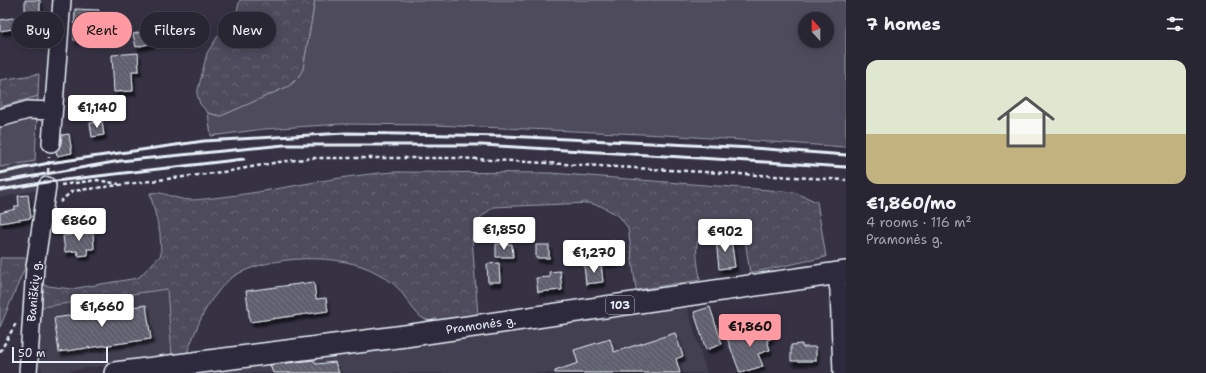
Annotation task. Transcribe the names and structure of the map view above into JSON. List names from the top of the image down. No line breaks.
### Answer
{"streets":{"main road":["103","Pramonės g."],"street":["Baniškių g."]},"scale_bar":"50 m","north":"top","page":{"heading":"7 homes","chip":["Buy","Rent","Filters","New"],"list":[{"name":"€1,860/mo","note":"4 rooms · 116 m² · Pramonės g."}],"price":["€1,140","€860","€1,850","€902","€1,270","€1,660","€1,860"],"scale":"50 m"}}
